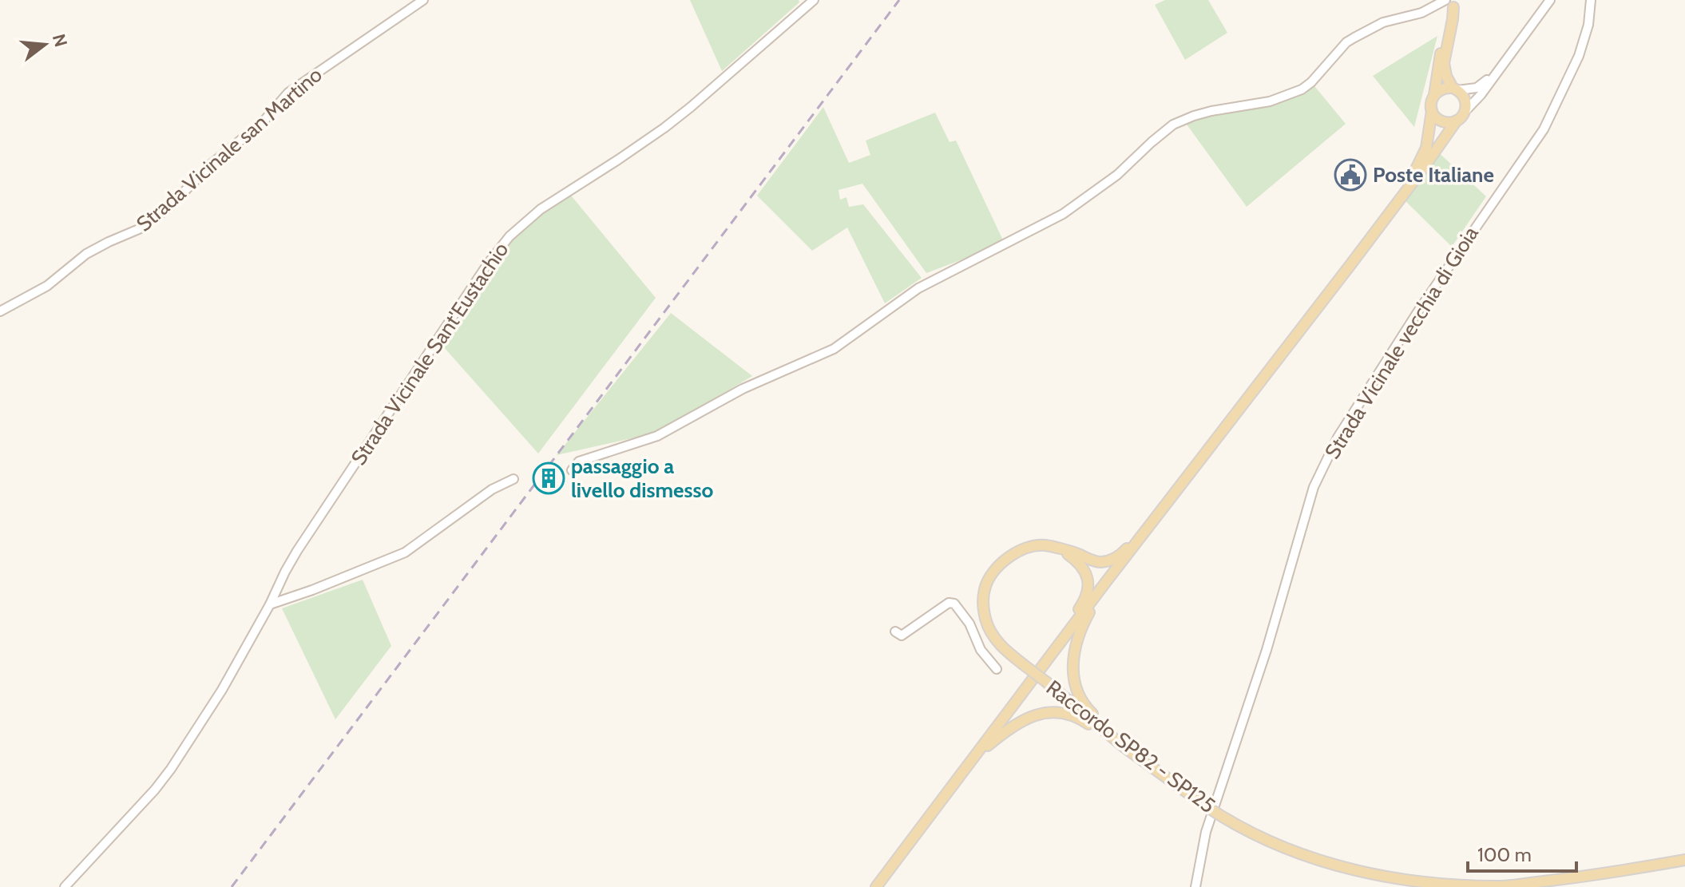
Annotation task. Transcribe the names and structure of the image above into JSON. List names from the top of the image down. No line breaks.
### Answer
{"streets":{"main road":["Raccordo SP82 - SP125"],"street":["Strada Vicinale san Martino","Strada Vicinale vecchia di Gioia","Strada Vicinale Sant'Eustachio"]},"places":{"public building":["Poste Italiane"],"building":["passaggio a livello dismesso"]},"scale_bar":"100 m","north":"right"}
